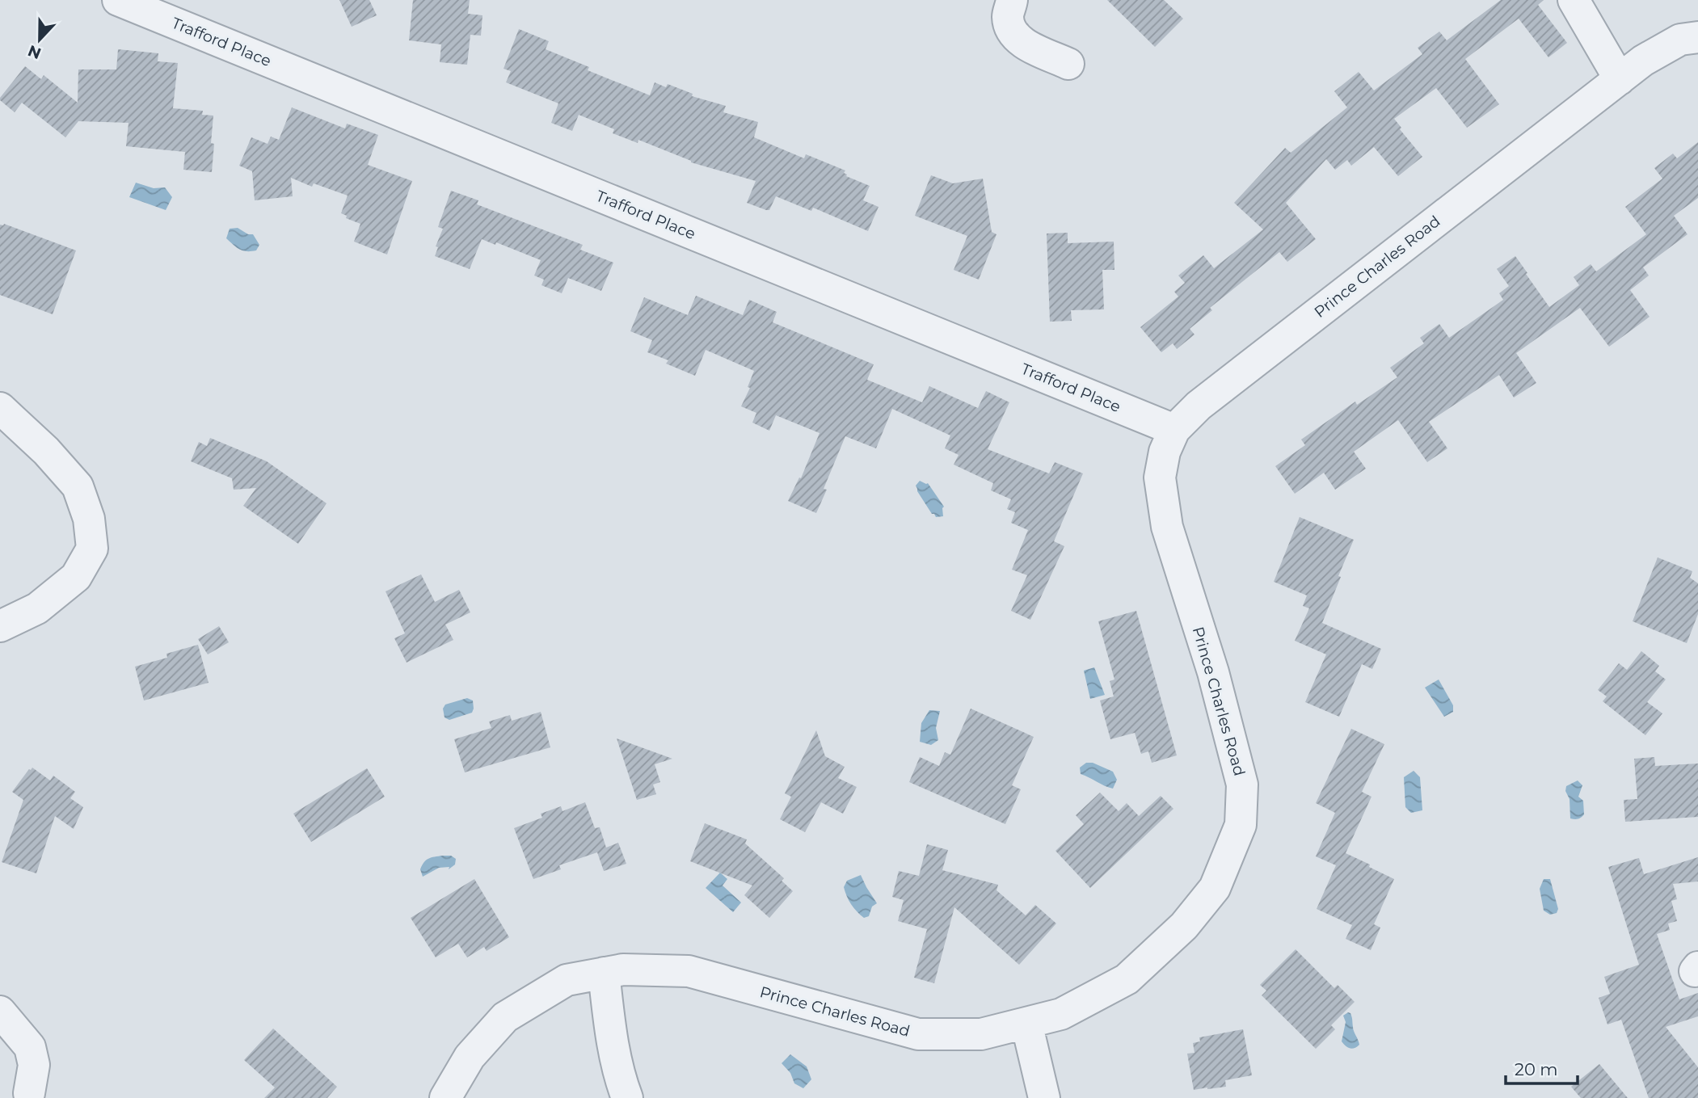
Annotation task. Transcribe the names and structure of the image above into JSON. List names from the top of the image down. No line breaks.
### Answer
{"streets":{"street":["Trafford Place","Prince Charles Road"]},"crossings":[["Trafford Place","Prince Charles Road"]],"scale_bar":"20 m","north":"bottom"}
